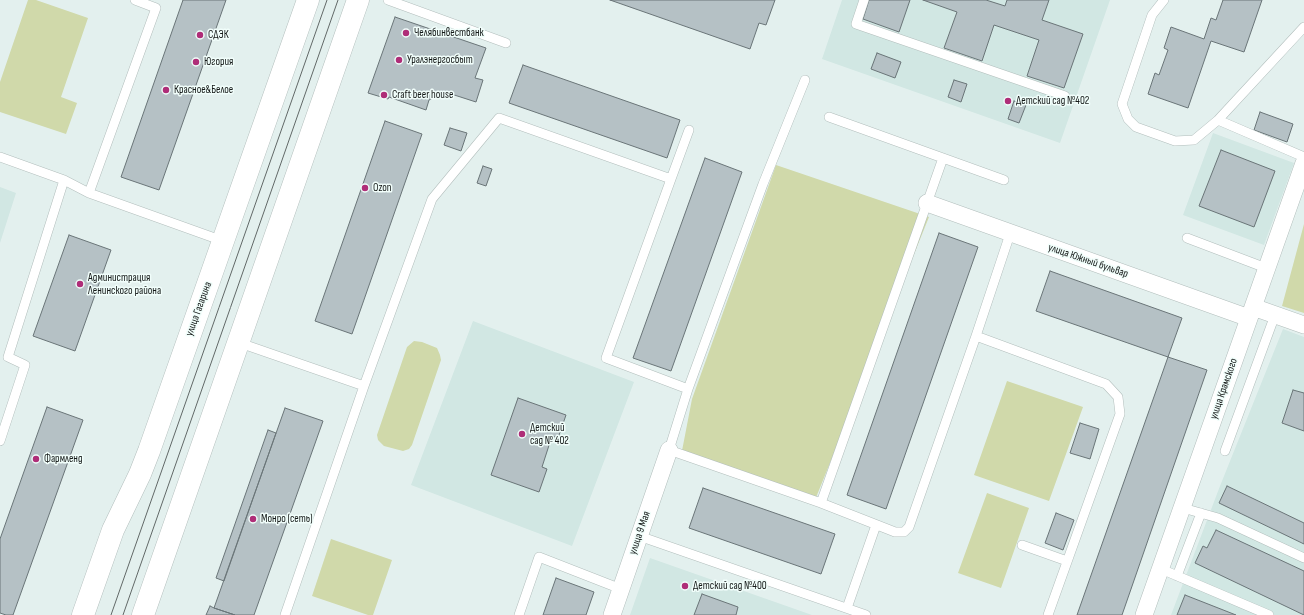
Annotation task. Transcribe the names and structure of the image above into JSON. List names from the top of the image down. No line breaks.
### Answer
{"streets":{"main road":["улица Гагарина"],"street":["улица Южный бульвар","улица Крамского","улица 9 Мая"]},"crossings":[["улица Южный бульвар","улица Крамского"]],"places":["Челябинвестбанк","СДЭК","Уралэнергосбыт","Югория","Красное&Белое","Craft beer house","Детский сад №402","Ozon","Администрация Ленинского района","Детский сад № 402","Фармленд","Монро (сеть)","Детский сад №400"]}
